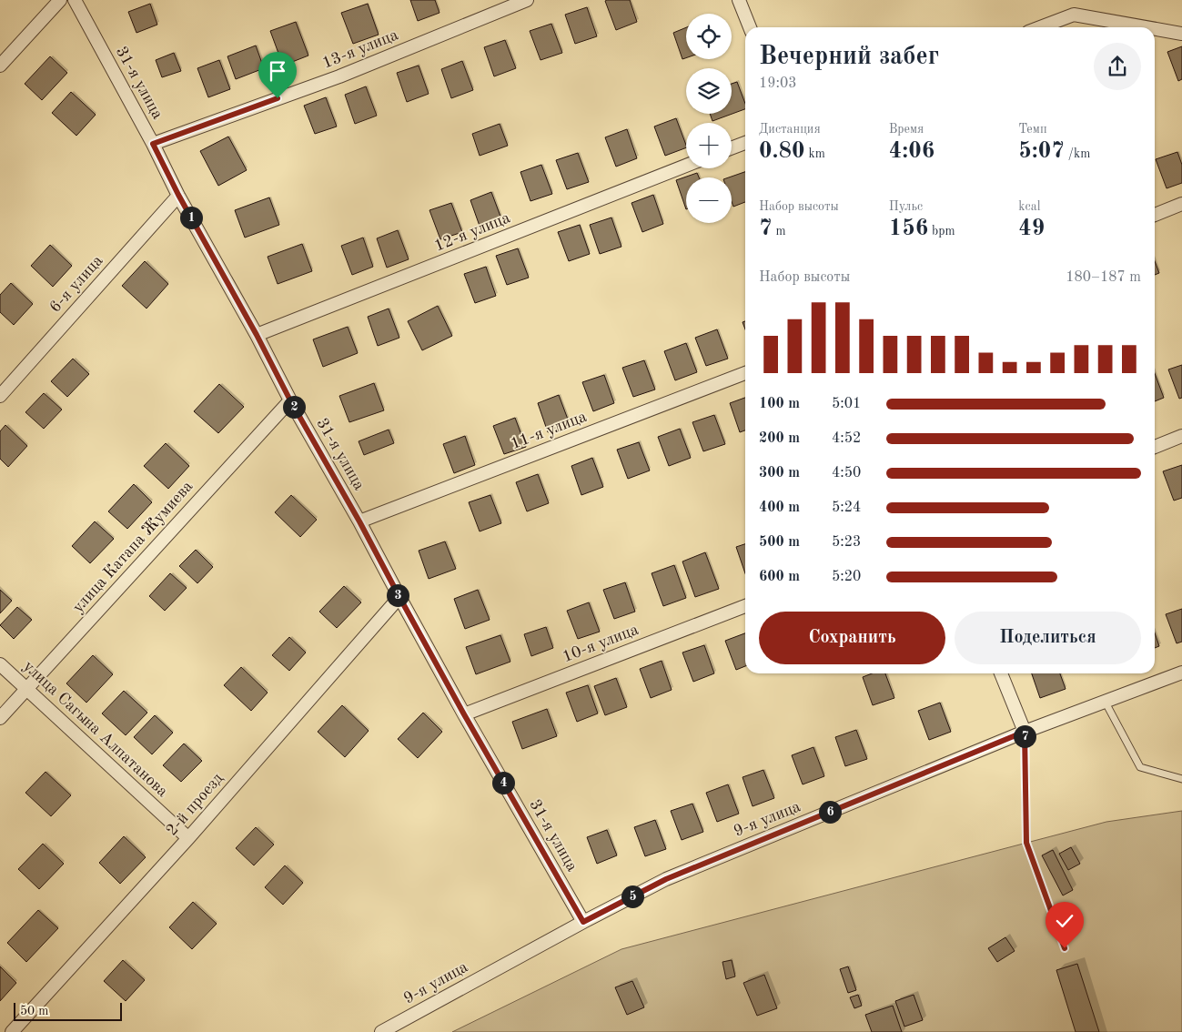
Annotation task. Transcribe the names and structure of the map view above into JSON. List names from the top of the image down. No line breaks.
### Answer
{"streets":{"street":["13-я улица","31-я улица","12-я улица","6-я улица","11-я улица","улица Катапа Жумиева","10-я улица","улица Сагына Алпатанова","2-й проезд","9-я улица"]},"crossings":[["13-я улица","31-я улица"],["31-я улица","12-я улица"],["31-я улица","6-я улица"],["31-я улица","11-я улица"],["31-я улица","улица Катапа Жумиева"],["31-я улица","10-я улица"],["31-я улица","2-й проезд"],["31-я улица","9-я улица"],["улица Катапа Жумиева","улица Сагына Алпатанова"],["улица Сагына Алпатанова","2-й проезд"]],"scale_bar":"50 m","page":{"map_buttons":["+","−"],"heading":["Вечерний забег","19:03"],"stats":[["Дистанция","0.80 km"],["Время","4:06"],["Темп","5:07 /km"],["Набор высоты","7 m"],["Пульс","156 bpm"],["kcal","49"]],"pins":["1","2","3","7","4","6","5"],"chart":["Набор высоты","180–187 m"],"list":[{"name":"100 m","note":"5:01"},{"name":"200 m","note":"4:52"},{"name":"300 m","note":"4:50"},{"name":"400 m","note":"5:24"},{"name":"500 m","note":"5:23"},{"name":"600 m","note":"5:20"}],"buttons":["Сохранить","Поделиться"],"scale":"50 m"}}
